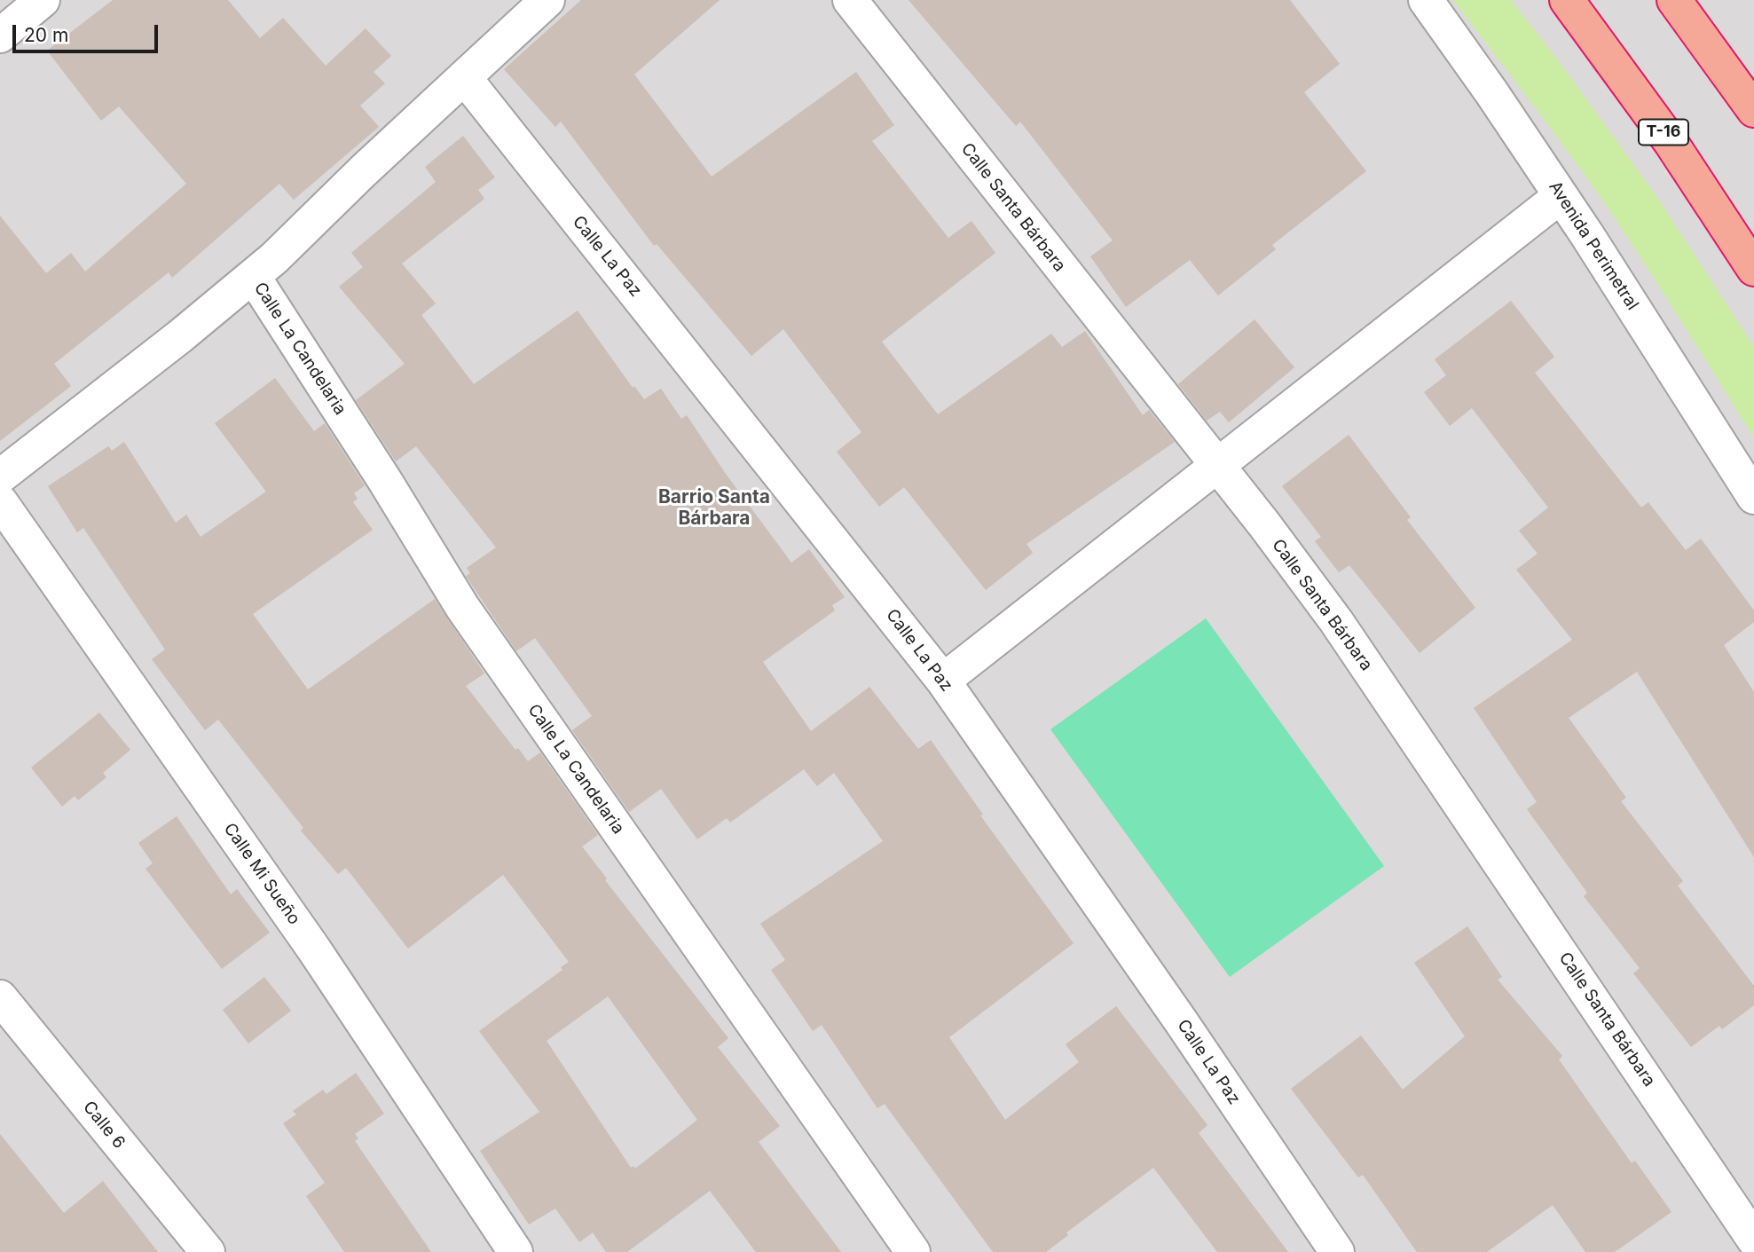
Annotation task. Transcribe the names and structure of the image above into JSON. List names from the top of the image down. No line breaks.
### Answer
{"streets":{"highway":["T-16"],"street":["Calle Santa Bárbara","Avenida Perimetral","Calle La Paz","Calle La Candelaria","Calle Mi Sueño","Calle 6"]},"districts":["Barrio Santa Bárbara"],"scale_bar":"20 m"}
